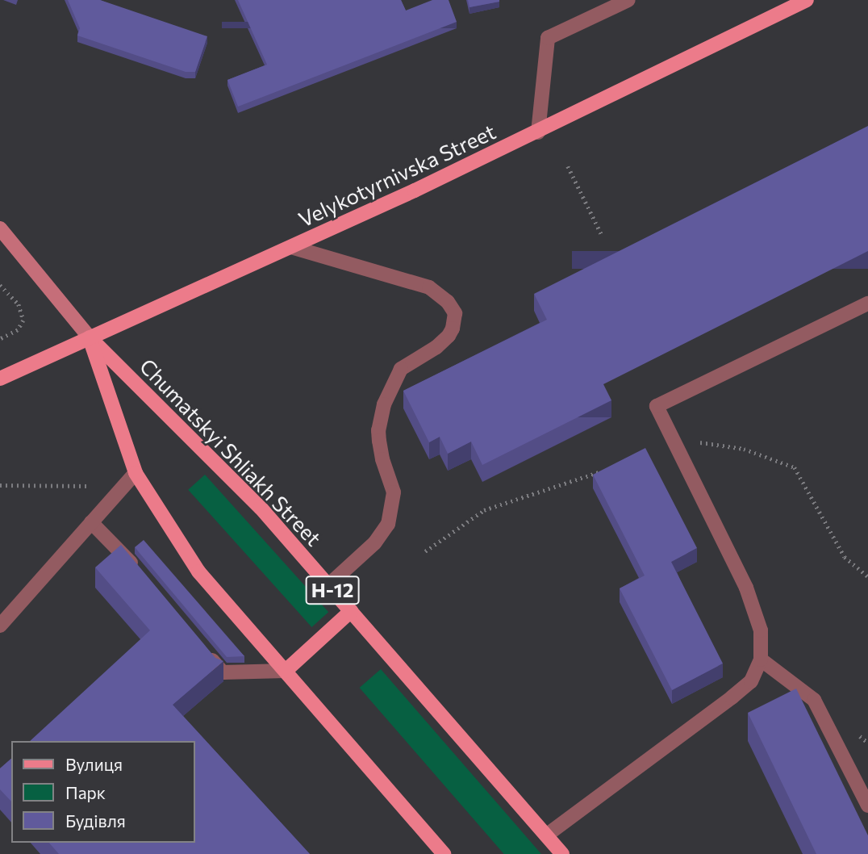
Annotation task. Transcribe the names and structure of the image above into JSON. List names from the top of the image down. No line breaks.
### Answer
{"streets":{"main road":["Velykotyrnivska Street","Chumatskyi Shliakh Street","Н-12"]},"crossings":[["Velykotyrnivska Street","Chumatskyi Shliakh Street"]],"legend":["Вулиця","Парк","Будівля"]}
